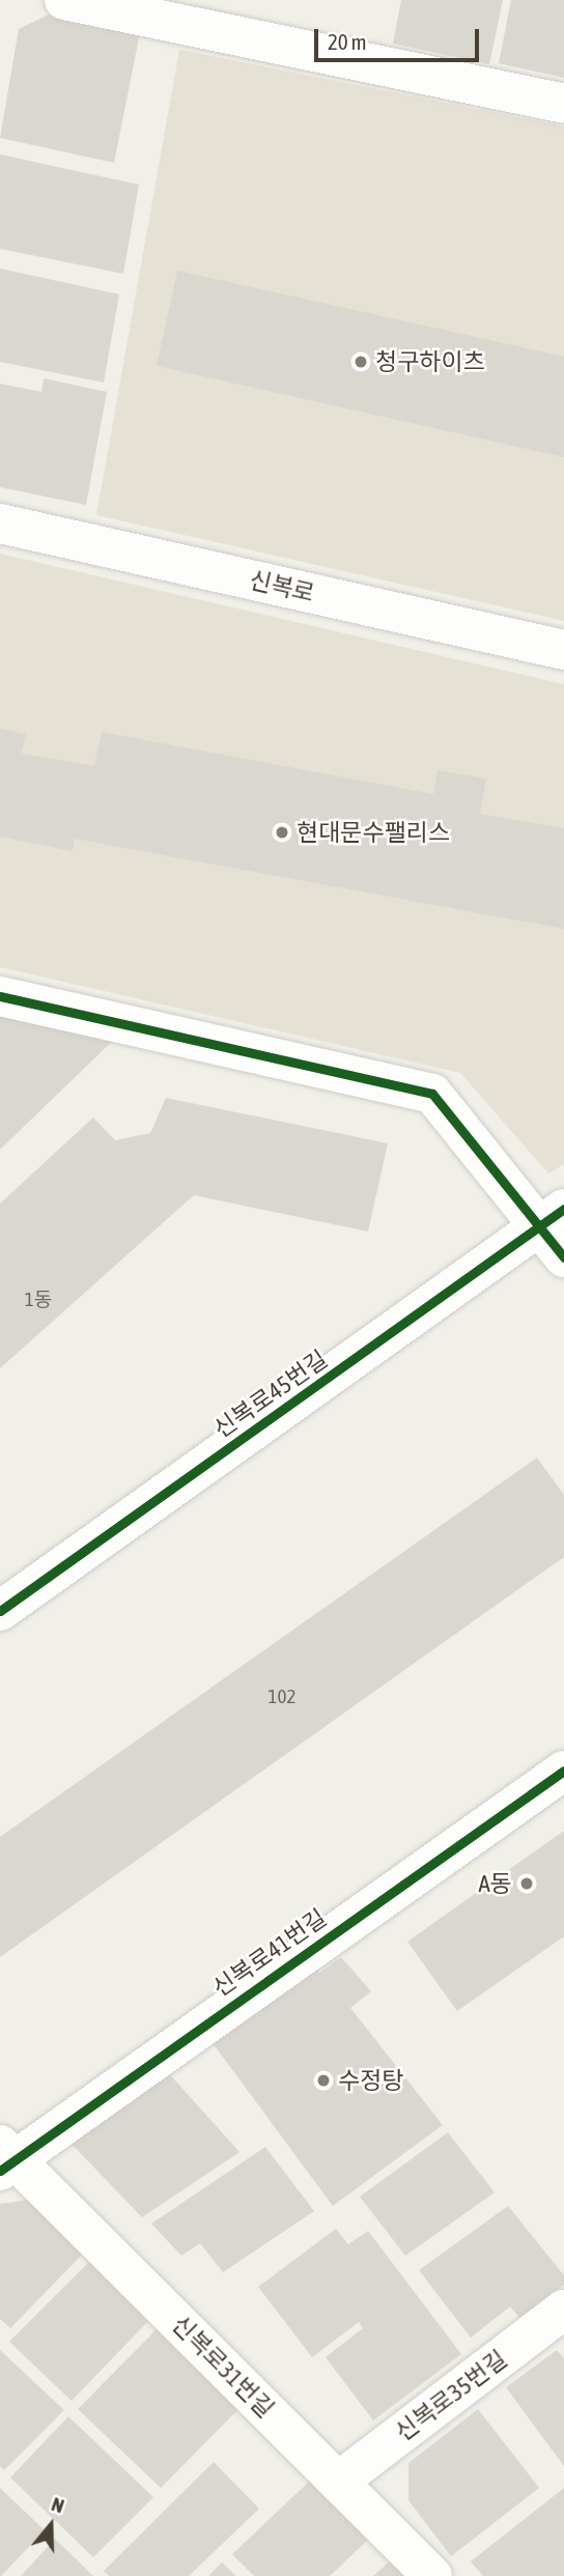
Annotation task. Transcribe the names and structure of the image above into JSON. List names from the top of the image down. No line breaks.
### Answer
{"streets":{"street":["신복로","신복로45번길","신복로41번길","신복로31번길","신복로35번길"]},"crossings":[["신복로41번길","신복로31번길"],["신복로31번길","신복로35번길"]],"places":["청구하이츠","현대문수팰리스","A동","수정탕"],"house_numbers":["1동","102"],"scale_bar":"20 m","north":"top"}
